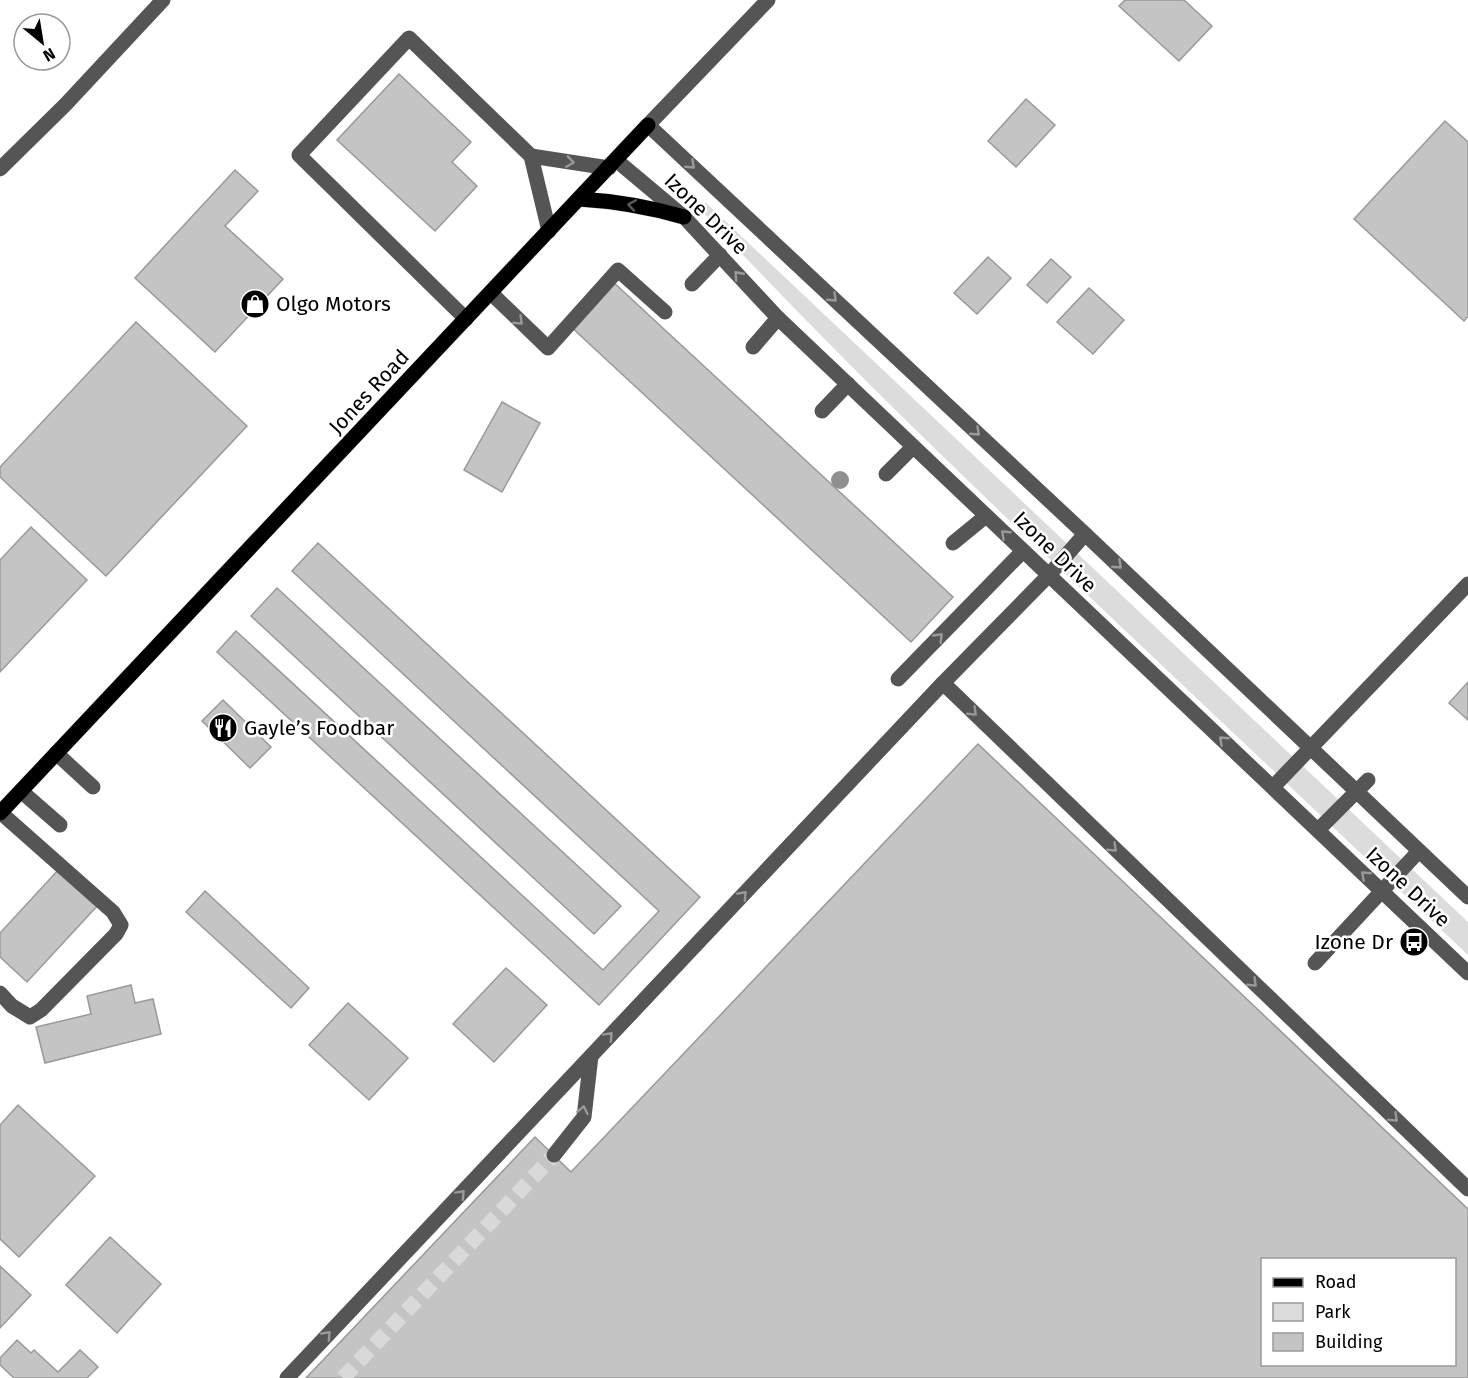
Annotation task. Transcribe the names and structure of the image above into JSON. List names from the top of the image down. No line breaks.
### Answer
{"streets":{"main road":["Jones Road"],"street":["Izone Drive"]},"crossings":[["Izone Drive","Jones Road"]],"places":{"shop":["Olgo Motors"],"restaurant":["Gayle’s Foodbar"],"bus stop":["Izone Dr"]},"legend":["Road","Park","Building"],"north":"bottom right"}
